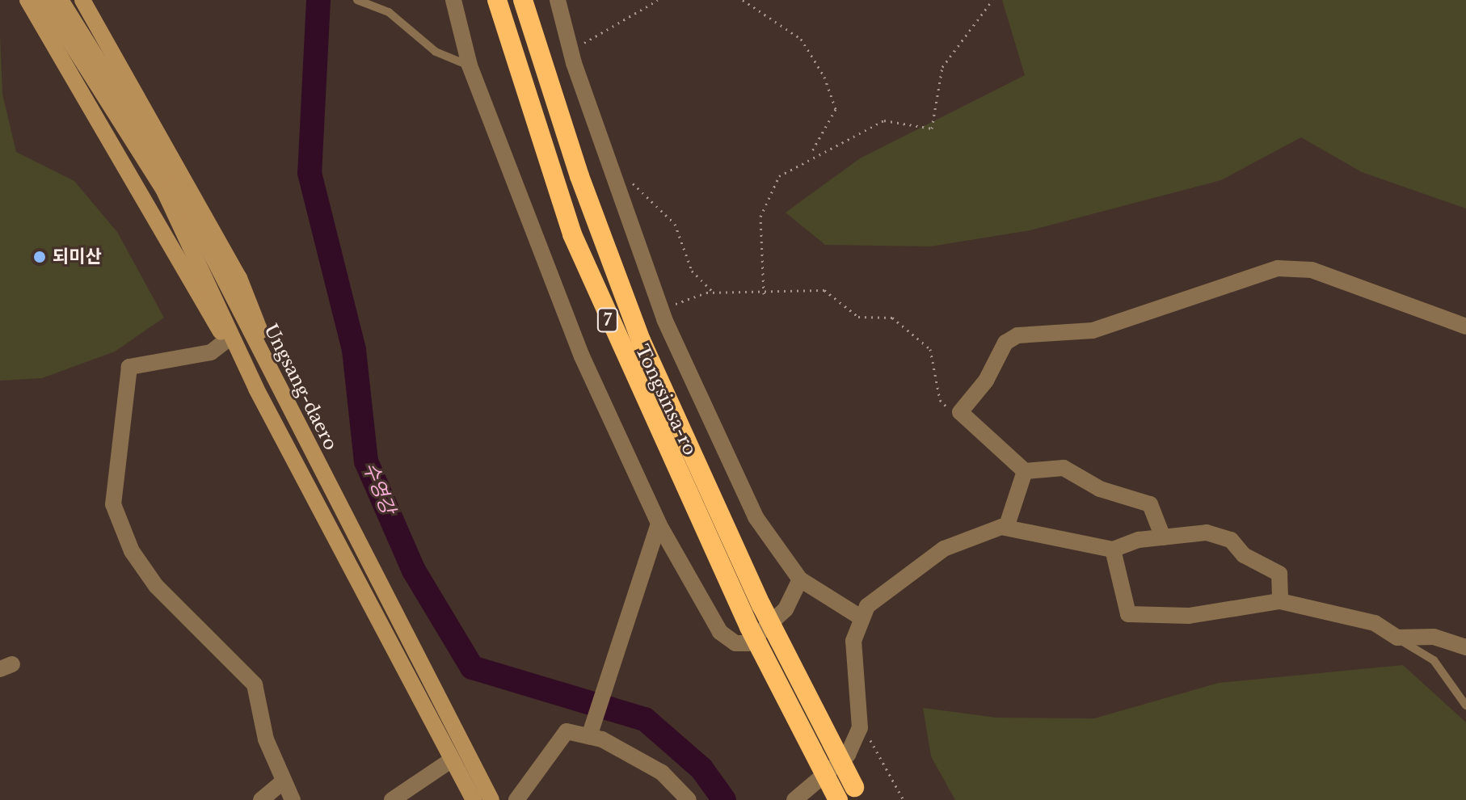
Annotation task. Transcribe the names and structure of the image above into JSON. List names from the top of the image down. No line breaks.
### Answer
{"streets":{"highway":["7","Tongsinsa-ro"],"main road":["Ungsang-daero"]},"water":["수영강"],"places":["되미산"]}
